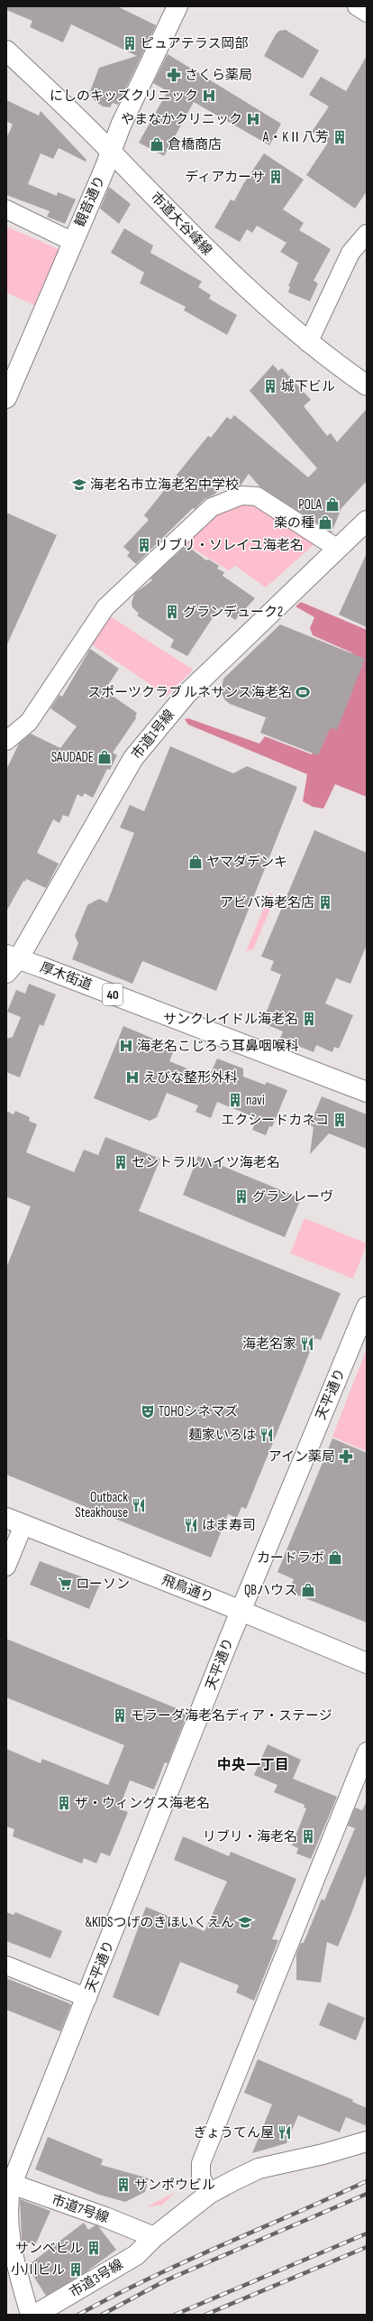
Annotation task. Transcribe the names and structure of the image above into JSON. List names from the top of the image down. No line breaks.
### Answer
{"streets":{"street":["観音通り","市道大谷峰線","市道1号線","厚木街道","40","天平通り","飛鳥通り","市道7号線","市道3号線"]},"crossings":[["観音通り","市道大谷峰線"],["市道1号線","厚木街道"],["天平通り","飛鳥通り"],["天平通り","市道7号線"],["市道7号線","市道3号線"]],"districts":["中央一丁目"],"places":{"building":["ピュアテラス岡部","A・KⅡ八芳","ディアカーサ","城下ビル","リブリ・ソレイユ海老名","グランデューク2","アビバ海老名店","サンクレイドル海老名","navi","エクシードカネコ","セントラルハイツ海老名","グランレーヴ","モラーダ海老名ディア・ステージ","ザ・ウィングス海老名","リブリ・海老名","サンポウビル","サンベビル","小川ビル"],"pharmacy":["さくら薬局","アイン薬局"],"hospital":["にしのキッズクリニック","やまなかクリニック","海老名こじろう耳鼻咽喉科","えびな整形外科"],"shop":["倉橋商店","POLA","楽の種","SAUDADE","ヤマダデンキ","カードラボ","QBハウス"],"school or university":["海老名市立海老名中学校","&KIDSつげのきほいくえん"],"sports":["スポーツクラブ ルネサンス海老名"],"restaurant":["海老名家","麺家いろは","Outback Steakhouse","はま寿司","ぎょうてん屋"],"theatre":["TOHOシネマズ"],"supermarket":["ローソン"]}}
